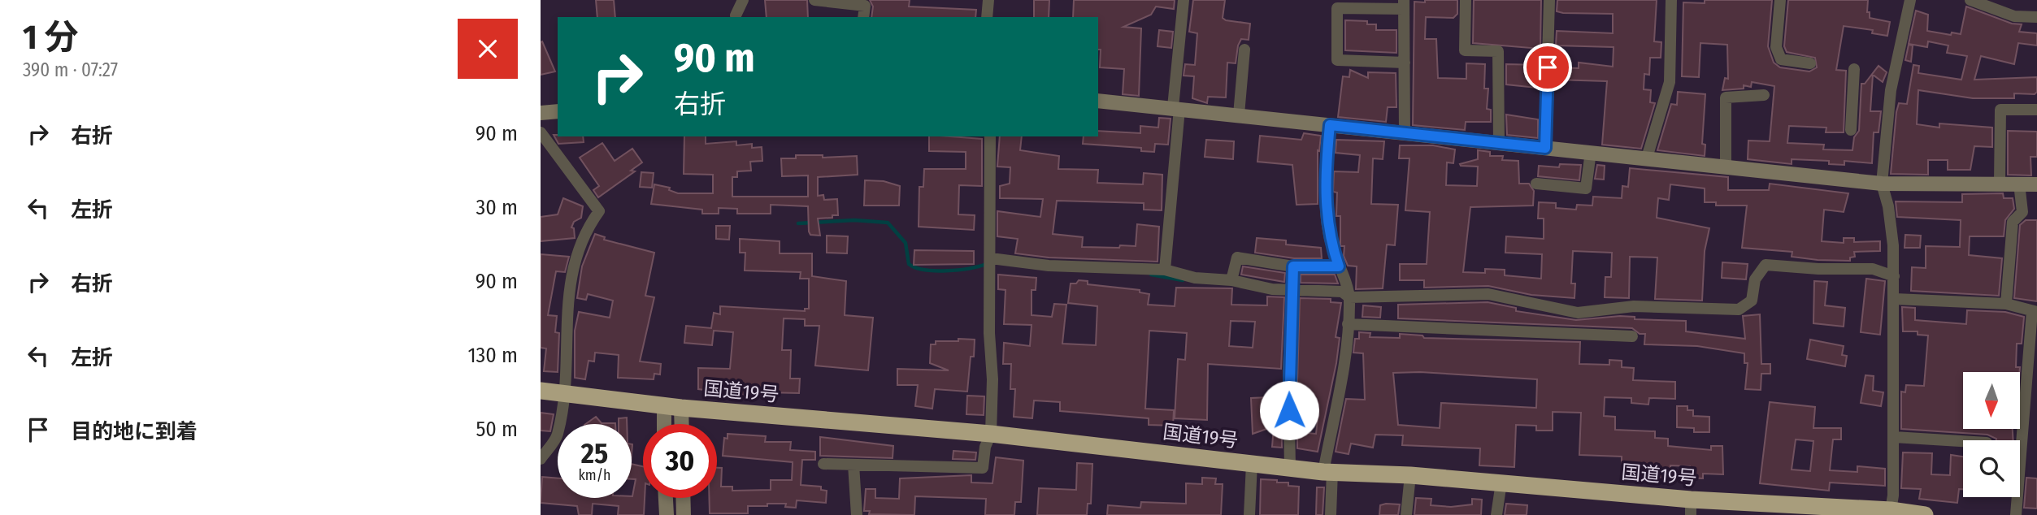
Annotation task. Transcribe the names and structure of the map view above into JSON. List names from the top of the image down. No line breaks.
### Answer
{"streets":{"highway":["国道19号"]},"north":"bottom","page":{"heading":["1 分","390 m · 07:27"],"turn":["90 m","右折"],"list":[{"name":"右折","value":"90 m"},{"name":"左折","value":"30 m"},{"name":"右折","value":"90 m"},{"name":"左折","value":"130 m"},{"name":"目的地に到着","value":"50 m"}],"speed":"25 km/h","limit":"30"}}
